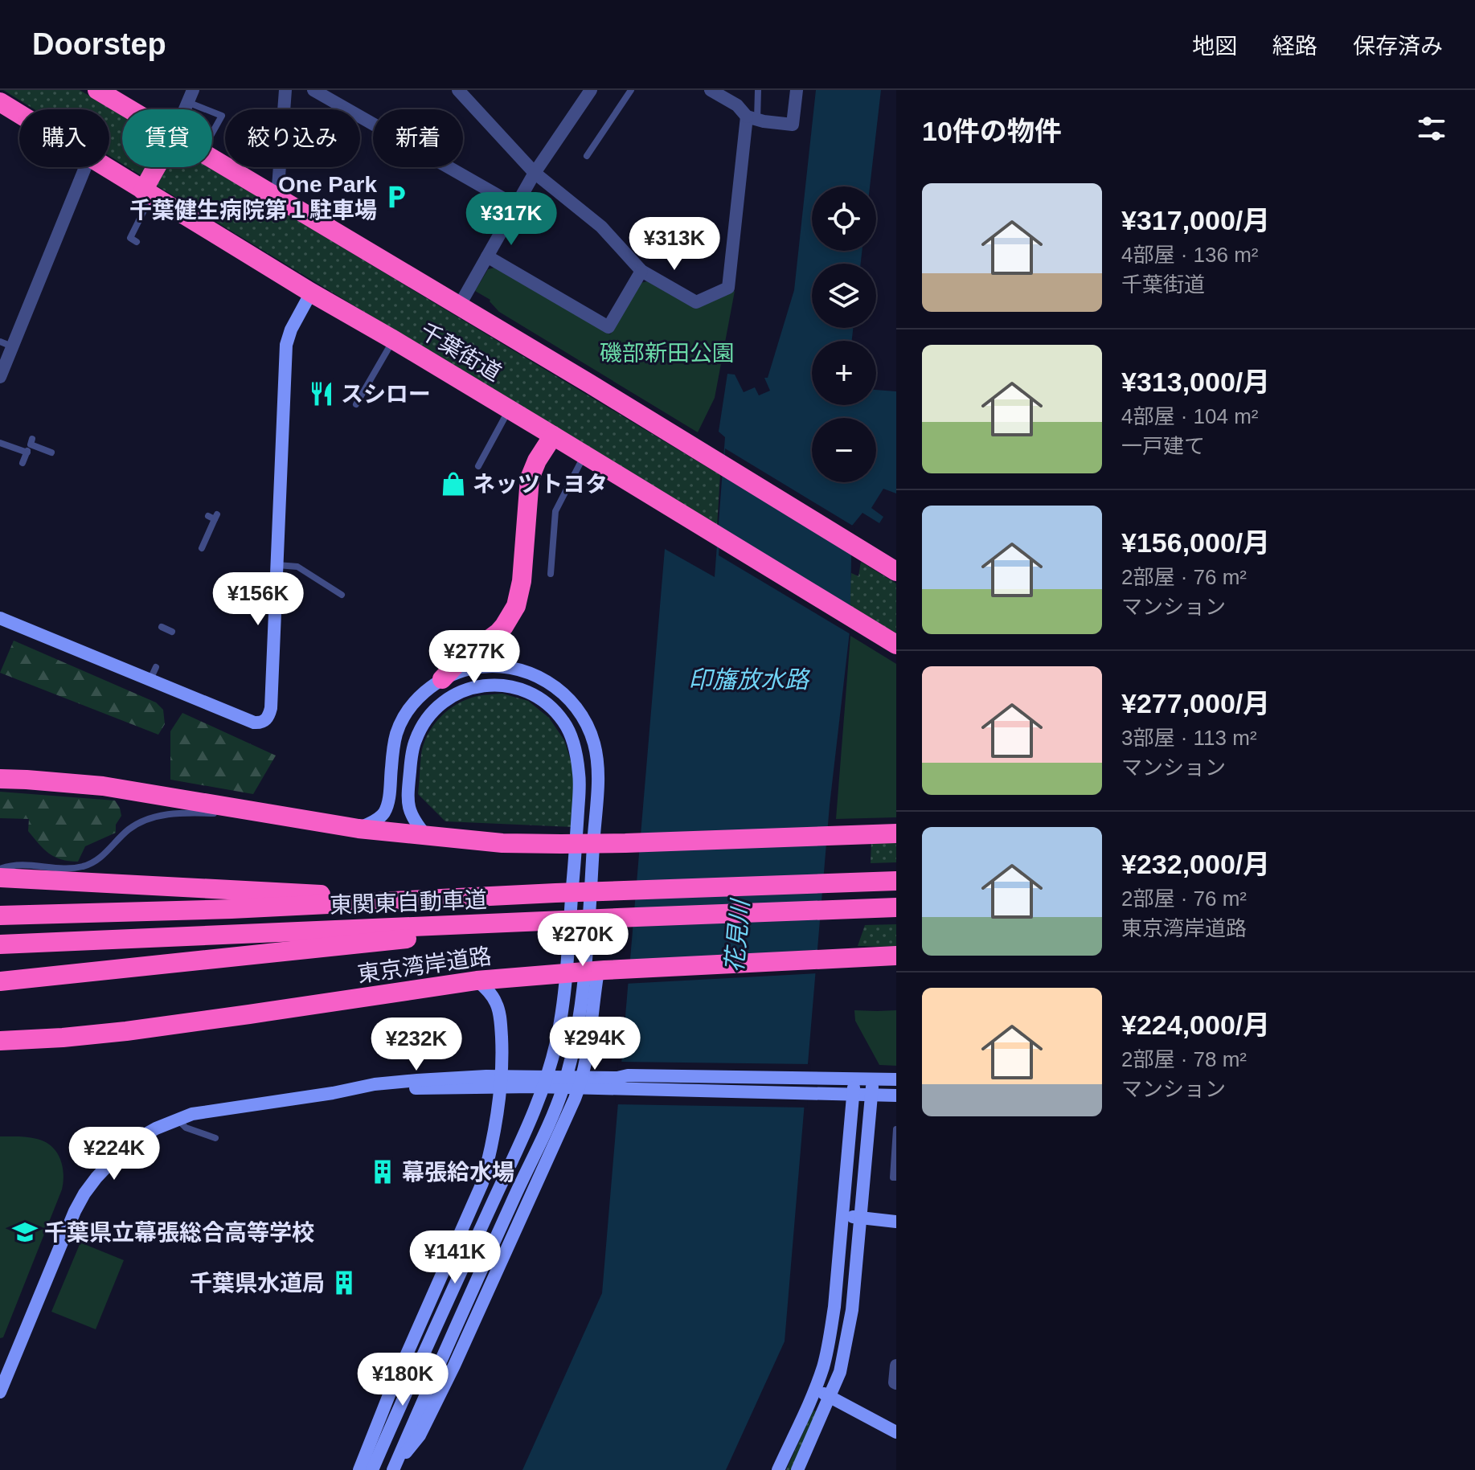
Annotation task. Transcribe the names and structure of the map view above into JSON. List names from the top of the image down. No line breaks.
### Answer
{"streets":{"highway":["千葉街道","東関東自動車道","東京湾岸道路"]},"water":["印旛放水路","花見川"],"parks":["磯部新田公園"],"places":{"parking":["One Park 千葉健生病院第１駐車場"],"restaurant":["スシロー"],"shop":["ネッツトヨタ"],"building":["幕張給水場","千葉県水道局"],"school or university":["千葉県立幕張総合高等学校"]},"page":{"header":"Doorstep","nav":["地図","経路","保存済み"],"heading":"10件の物件","chip":["購入","賃貸","絞り込み","新着"],"list":[{"name":"¥317,000/月","note":"4部屋 · 136 m² · 千葉街道"},{"name":"¥313,000/月","note":"4部屋 · 104 m² · 一戸建て"},{"name":"¥156,000/月","note":"2部屋 · 76 m² · マンション"},{"name":"¥277,000/月","note":"3部屋 · 113 m² · マンション"},{"name":"¥232,000/月","note":"2部屋 · 76 m² · 東京湾岸道路"},{"name":"¥224,000/月","note":"2部屋 · 78 m² · マンション"}],"map_buttons":["+","−"],"price":["¥317K","¥313K","¥156K","¥277K","¥270K","¥294K","¥232K","¥224K","¥141K","¥180K"]}}
